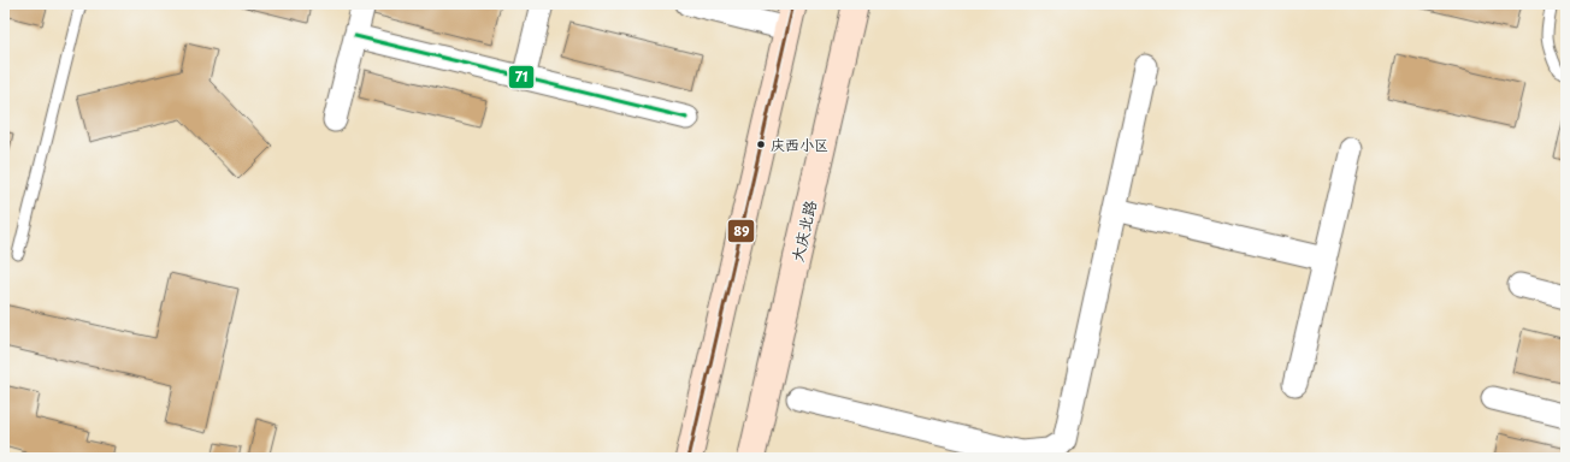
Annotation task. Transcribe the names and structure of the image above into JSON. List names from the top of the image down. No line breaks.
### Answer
{"streets":{"main road":["大庆北路"]},"places":["庆西小区"],"lines":["transit line 89","transit line 71"]}
